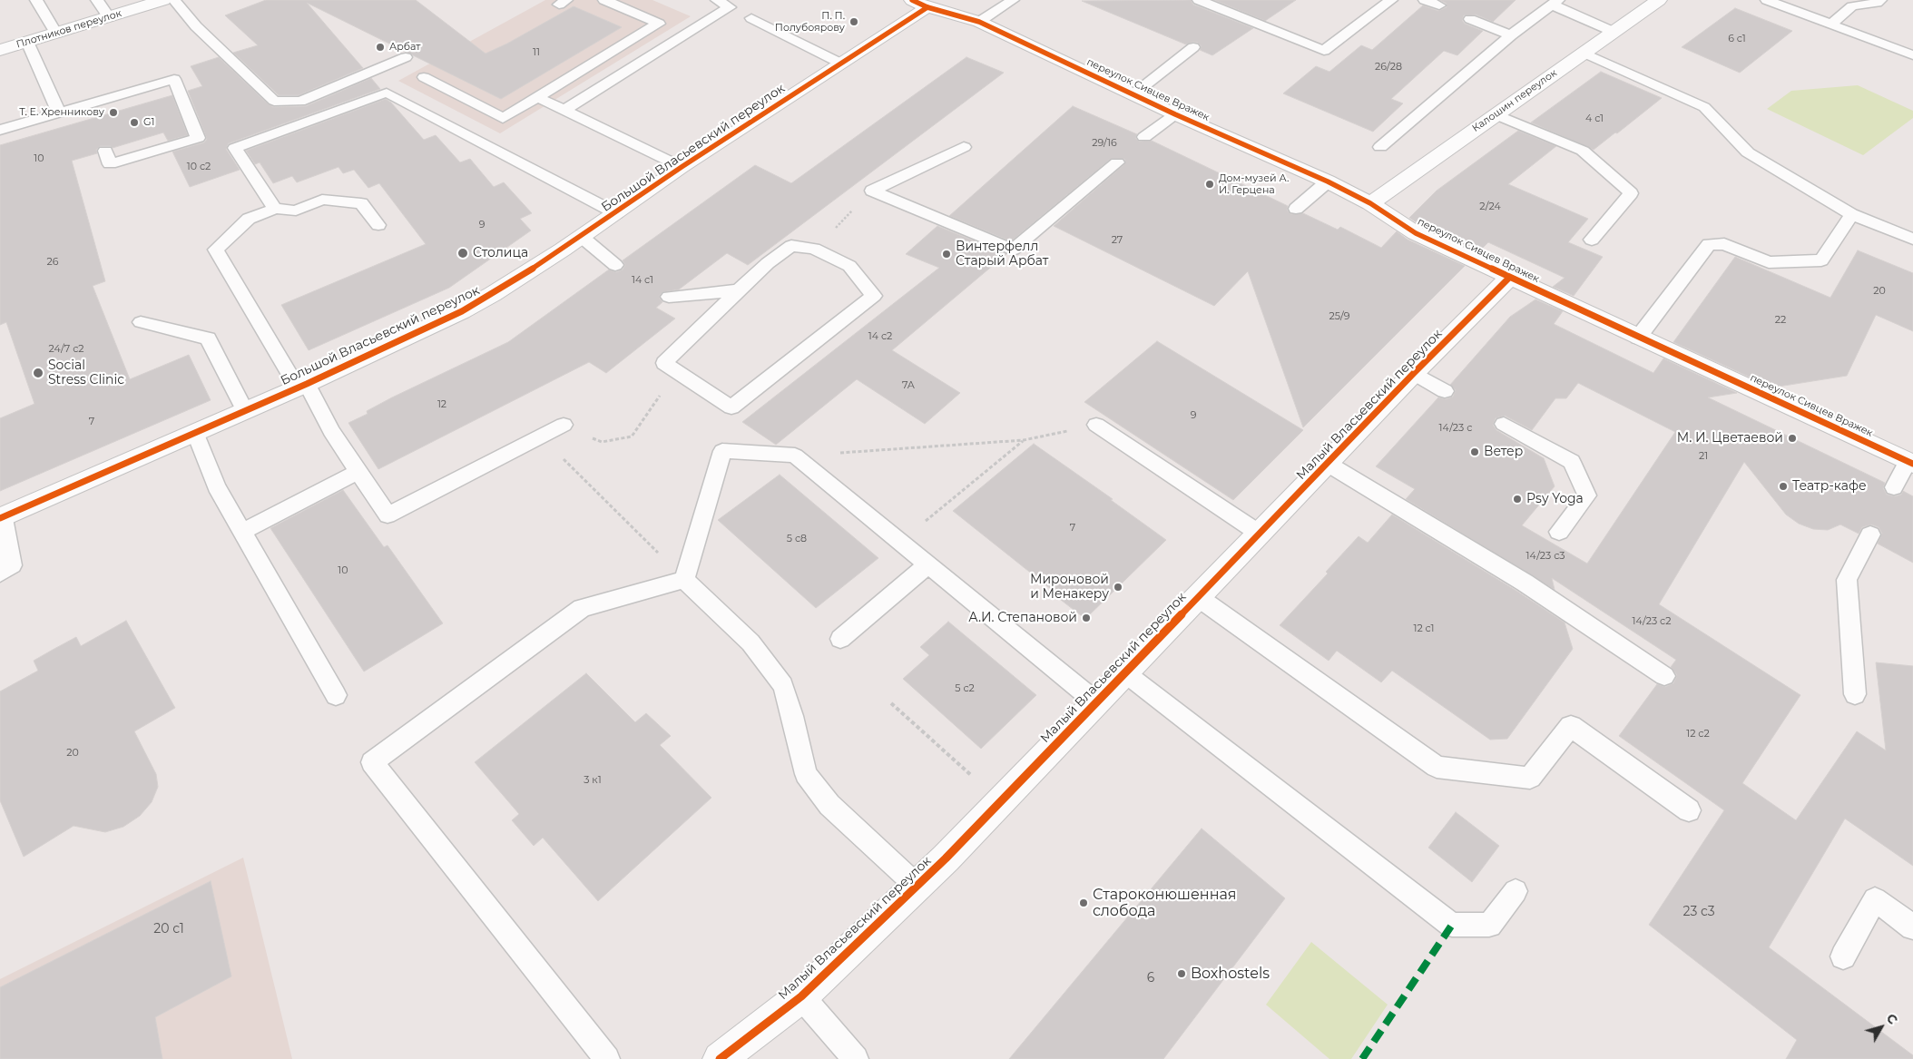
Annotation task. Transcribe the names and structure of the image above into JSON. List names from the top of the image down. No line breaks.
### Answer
{"streets":{"street":["Плотников переулок","переулок Сивцев Вражек","Калошин переулок","Большой Власьевский переулок","Малый Власьевский переулок"]},"crossings":[["переулок Сивцев Вражек","Калошин переулок"],["переулок Сивцев Вражек","Большой Власьевский переулок"],["переулок Сивцев Вражек","Малый Власьевский переулок"]],"places":["П. П. Полубоярову","Арбат","Т. Е. Хренникову","G1","Дом-музей А. И. Герцена","Столица","Винтерфелл Старый Арбат","Social Stress Clinic","М. И. Цветаевой","Ветер","Театр-кафе","Psy Yoga","Мироновой и Менакеру","А.И. Степановой","Староконюшенная слобода","Boxhostels"],"house_numbers":["6 с1","11","26/28","4 с1","29/16","10","10 с2","2/24","9","27","26","14 с1","20","25/9","22","14 с2","24/7 с2","7А","12","9","7","14/23 c","21","7","5 с8","14/23 с3","10","14/23 с2","12 с1","5 с2","12 с2","20","3 к1","23 с3","20 с1","6"],"north":"top right"}
